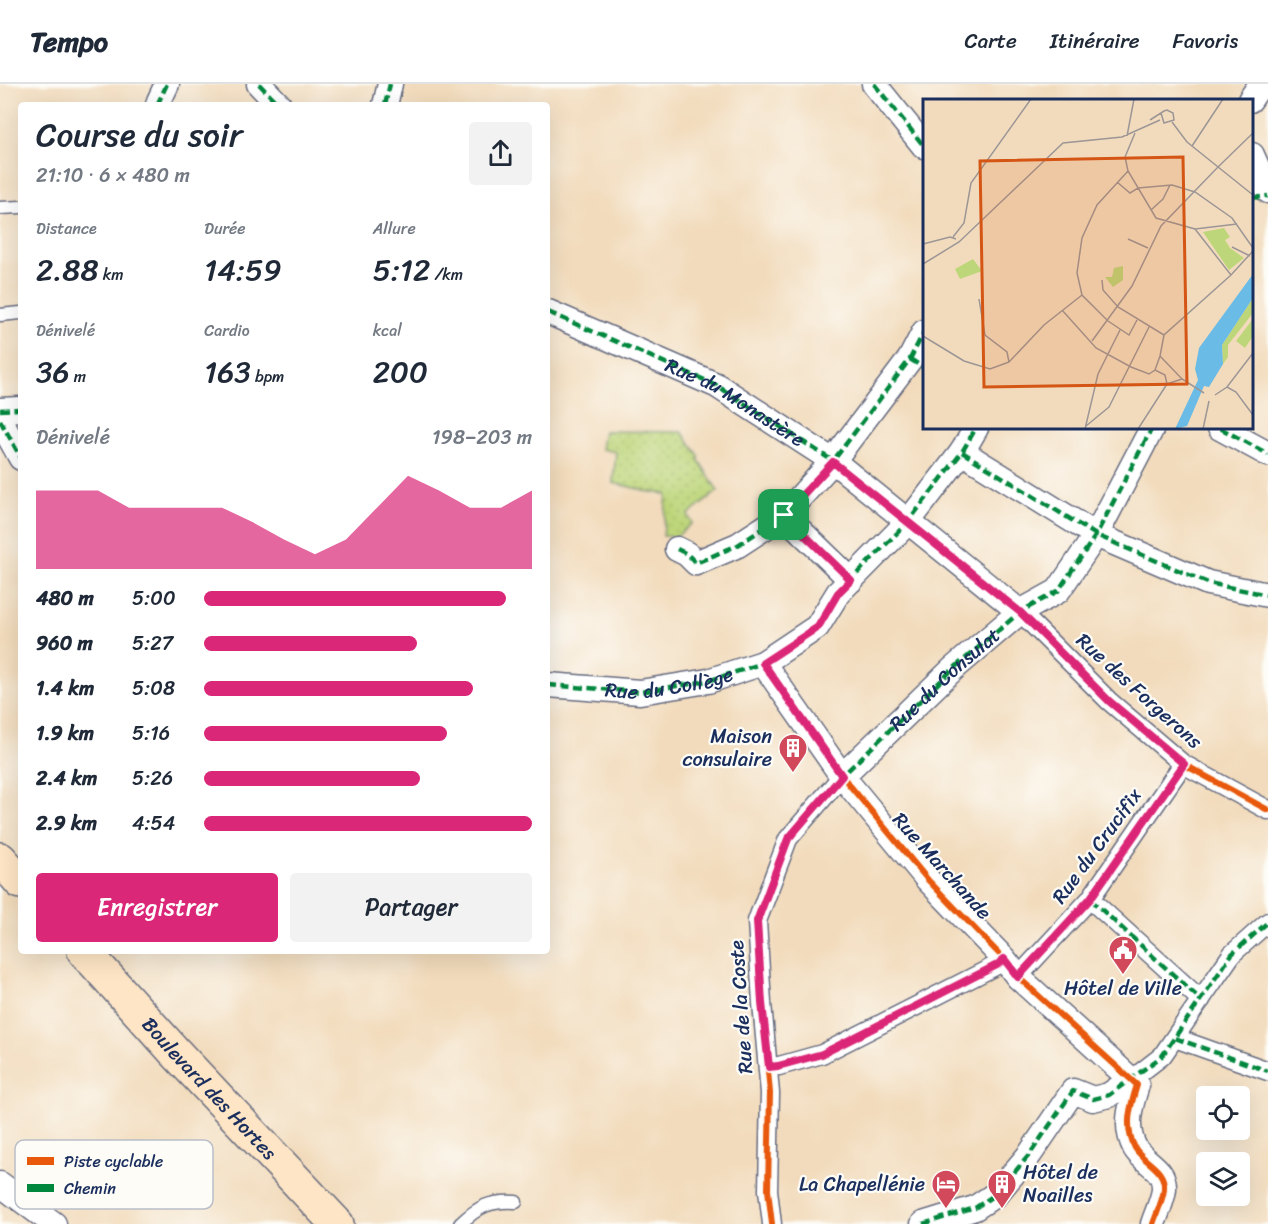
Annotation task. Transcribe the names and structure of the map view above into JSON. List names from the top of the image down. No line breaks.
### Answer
{"streets":{"main road":["Boulevard des Hortes"],"street":["Rue du Monastère","Rue du Collège","Rue du Consulat","Rue des Forgerons","Rue du Crucifix","Rue Marchande","Rue de la Coste"]},"crossings":[["Rue du Monastère","Rue du Collège"],["Rue du Monastère","Rue du Consulat"],["Rue du Monastère","Rue des Forgerons"],["Rue du Collège","Rue Marchande"],["Rue du Consulat","Rue des Forgerons"],["Rue du Consulat","Rue Marchande"],["Rue du Consulat","Rue de la Coste"],["Rue des Forgerons","Rue du Crucifix"],["Rue du Crucifix","Rue Marchande"],["Rue du Crucifix","Rue de la Coste"],["Rue Marchande","Rue de la Coste"]],"places":{"building":["Maison consulaire","Hôtel de Noailles"],"public building":["Hôtel de Ville"],"hotel":["La Chapellénie"]},"legend":["Piste cyclable","Chemin"],"page":{"header":"Tempo","nav":["Carte","Itinéraire","Favoris"],"heading":["Course du soir","21:10 · 6 × 480 m"],"stats":[["Distance","2.88 km"],["Durée","14:59"],["Allure","5:12 /km"],["Dénivelé","36 m"],["Cardio","163 bpm"],["kcal","200"]],"chart":["Dénivelé","198–203 m"],"list":[{"name":"480 m","note":"5:00"},{"name":"960 m","note":"5:27"},{"name":"1.4 km","note":"5:08"},{"name":"1.9 km","note":"5:16"},{"name":"2.4 km","note":"5:26"},{"name":"2.9 km","note":"4:54"}],"buttons":["Enregistrer","Partager"]}}
